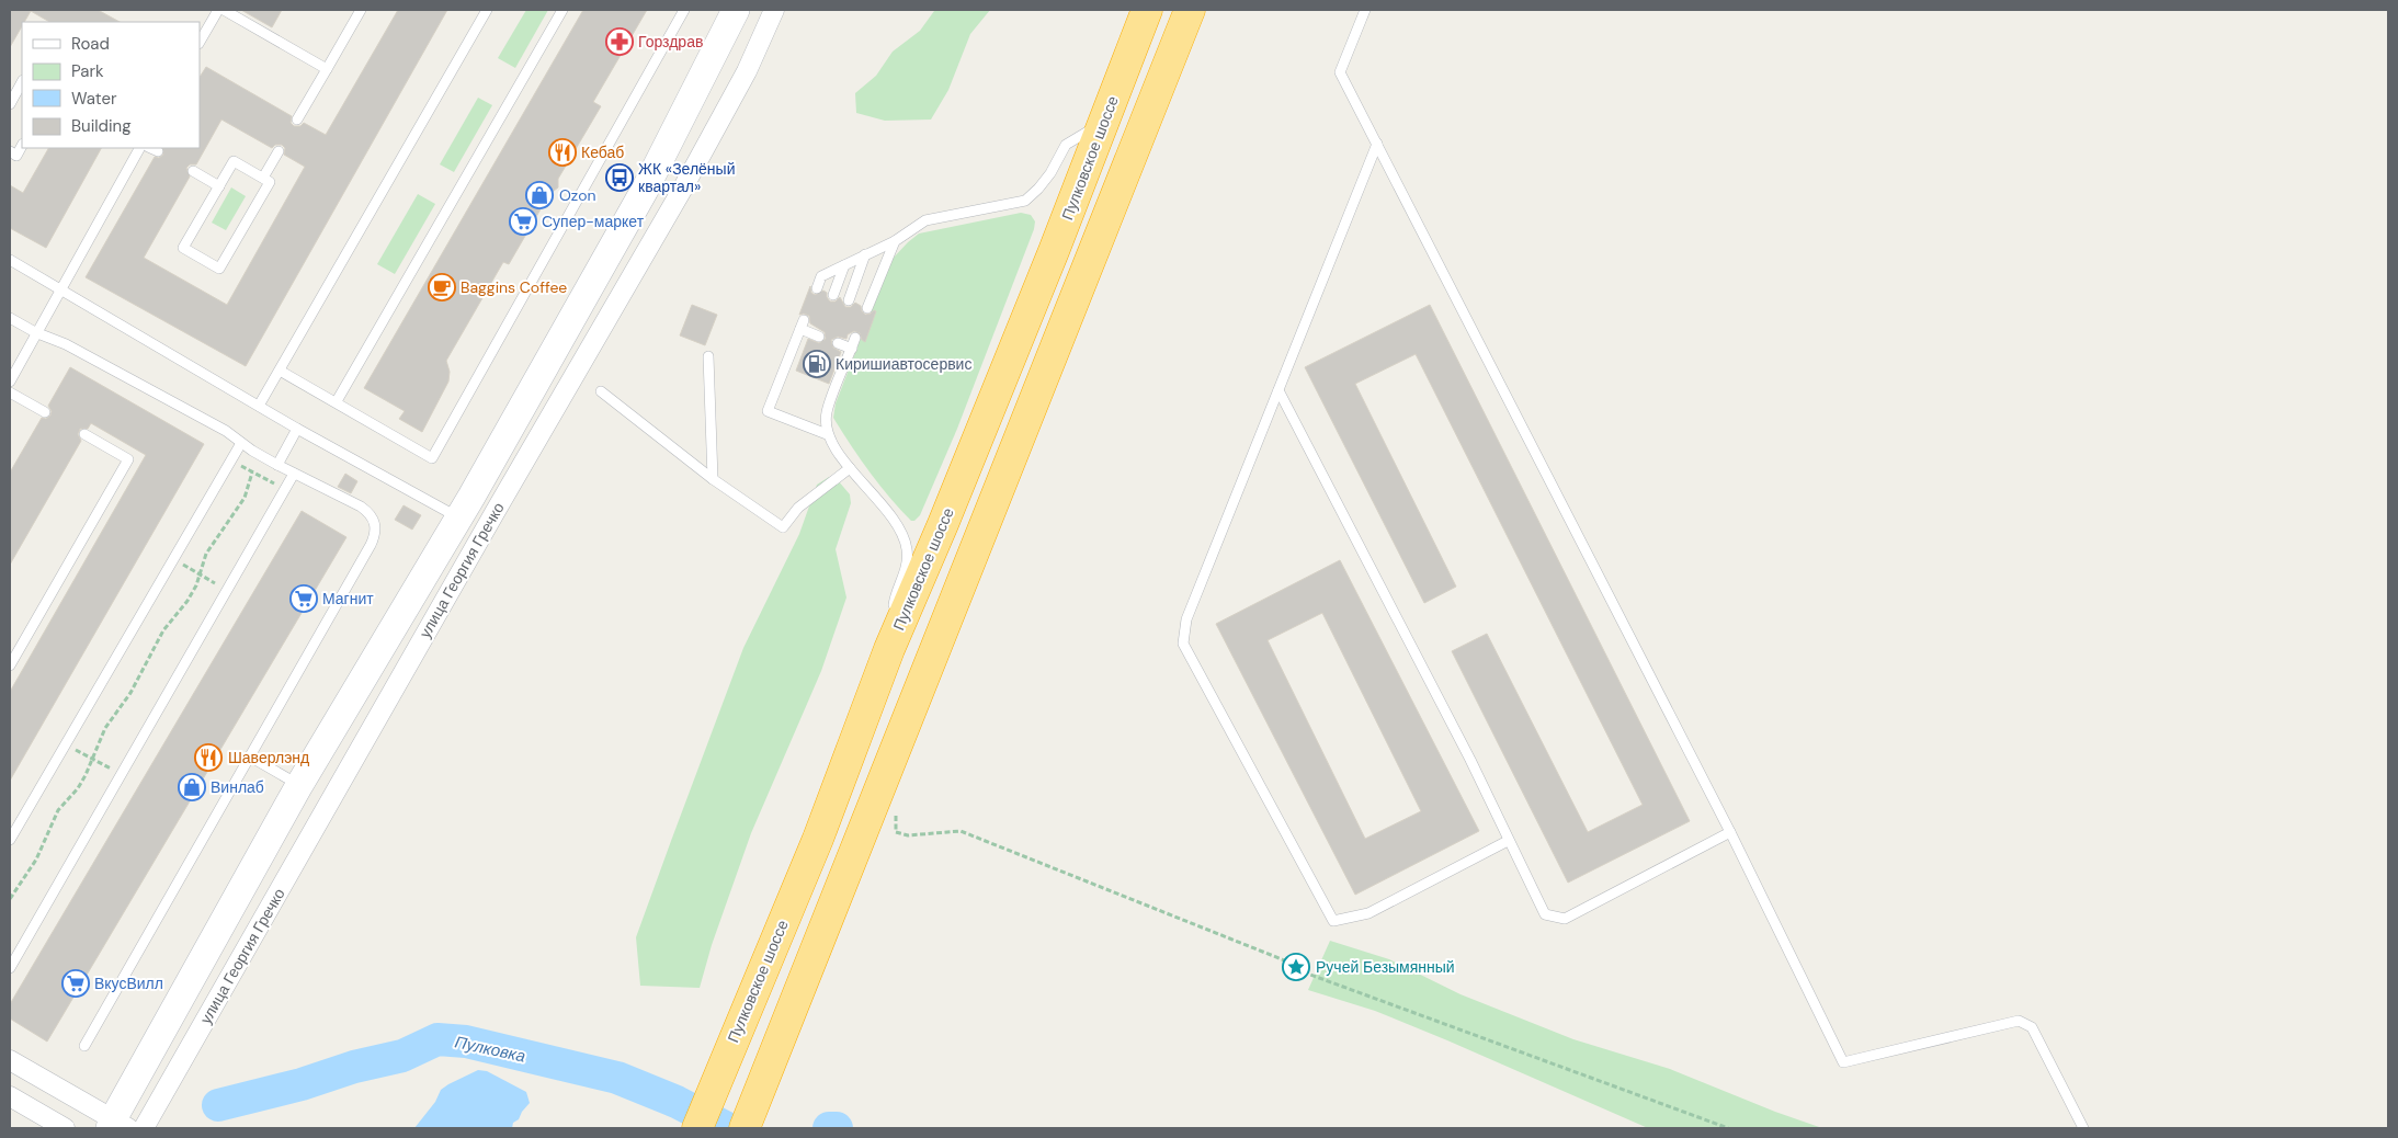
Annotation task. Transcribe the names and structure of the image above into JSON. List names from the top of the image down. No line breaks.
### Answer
{"streets":{"highway":["Пулковское шоссе"],"street":["улица Георгия Гречко"]},"water":["Пулковка"],"places":{"pharmacy":["Горздрав"],"restaurant":["Кебаб","Шаверлэнд"],"bus stop":["ЖК «Зелёный квартал»"],"shop":["Ozon","Винлаб"],"supermarket":["Супер-маркет","Магнит","ВкусВилл"],"cafe":["Baggins Coffee"],"fuel station":["Киришиавтосервис"],"place":["Ручей Безымянный"]},"legend":["Road","Park","Water","Building"]}
